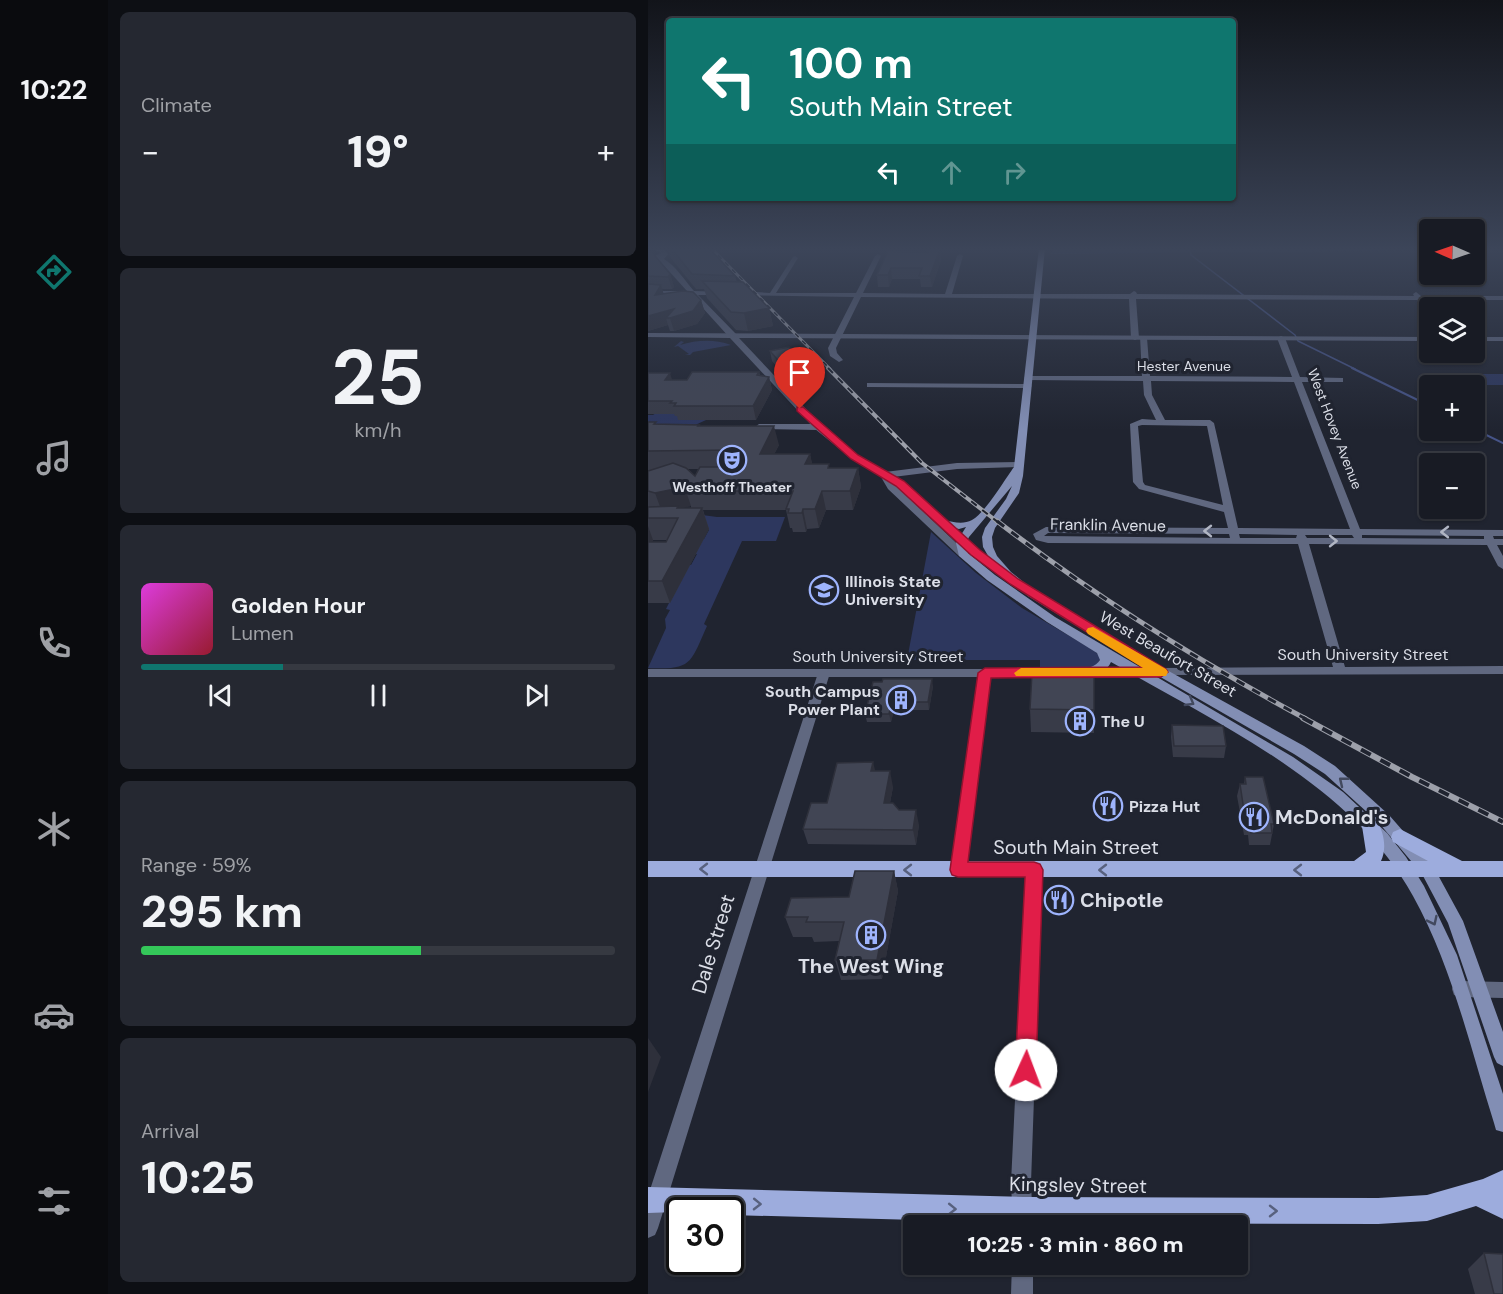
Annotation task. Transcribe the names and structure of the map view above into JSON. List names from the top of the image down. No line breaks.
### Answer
{"streets":{"main road":["West Beaufort Street","South Main Street","Kingsley Street"],"street":["Hester Avenue","West Hovey Avenue","Franklin Avenue","South University Street","Dale Street"]},"crossings":[["Hester Avenue","West Hovey Avenue"],["West Hovey Avenue","Franklin Avenue"],["West Beaufort Street","South University Street"],["West Beaufort Street","South Main Street"],["South University Street","Dale Street"],["South Main Street","Dale Street"],["Dale Street","Kingsley Street"]],"one_way":["South Main Street","Kingsley Street"],"places":{"theatre":["Westhoff Theater"],"school or university":["Illinois State University"],"building":["South Campus Power Plant","The U","The West Wing"],"restaurant":["Pizza Hut","McDonald's","Chipotle"]},"north":"left","page":{"tabs":"10:22","tile":["Climate",["25","km/h"],["Range · 59%","295 km"],["Arrival","10:25"]],"turn":["100 m","South Main Street"],"heat":["−","19°","+"],"map_buttons":["+","−"],"song":["Golden Hour","Lumen"],"limit":"30","trip":"10:25 · 3 min · 860 m"}}
